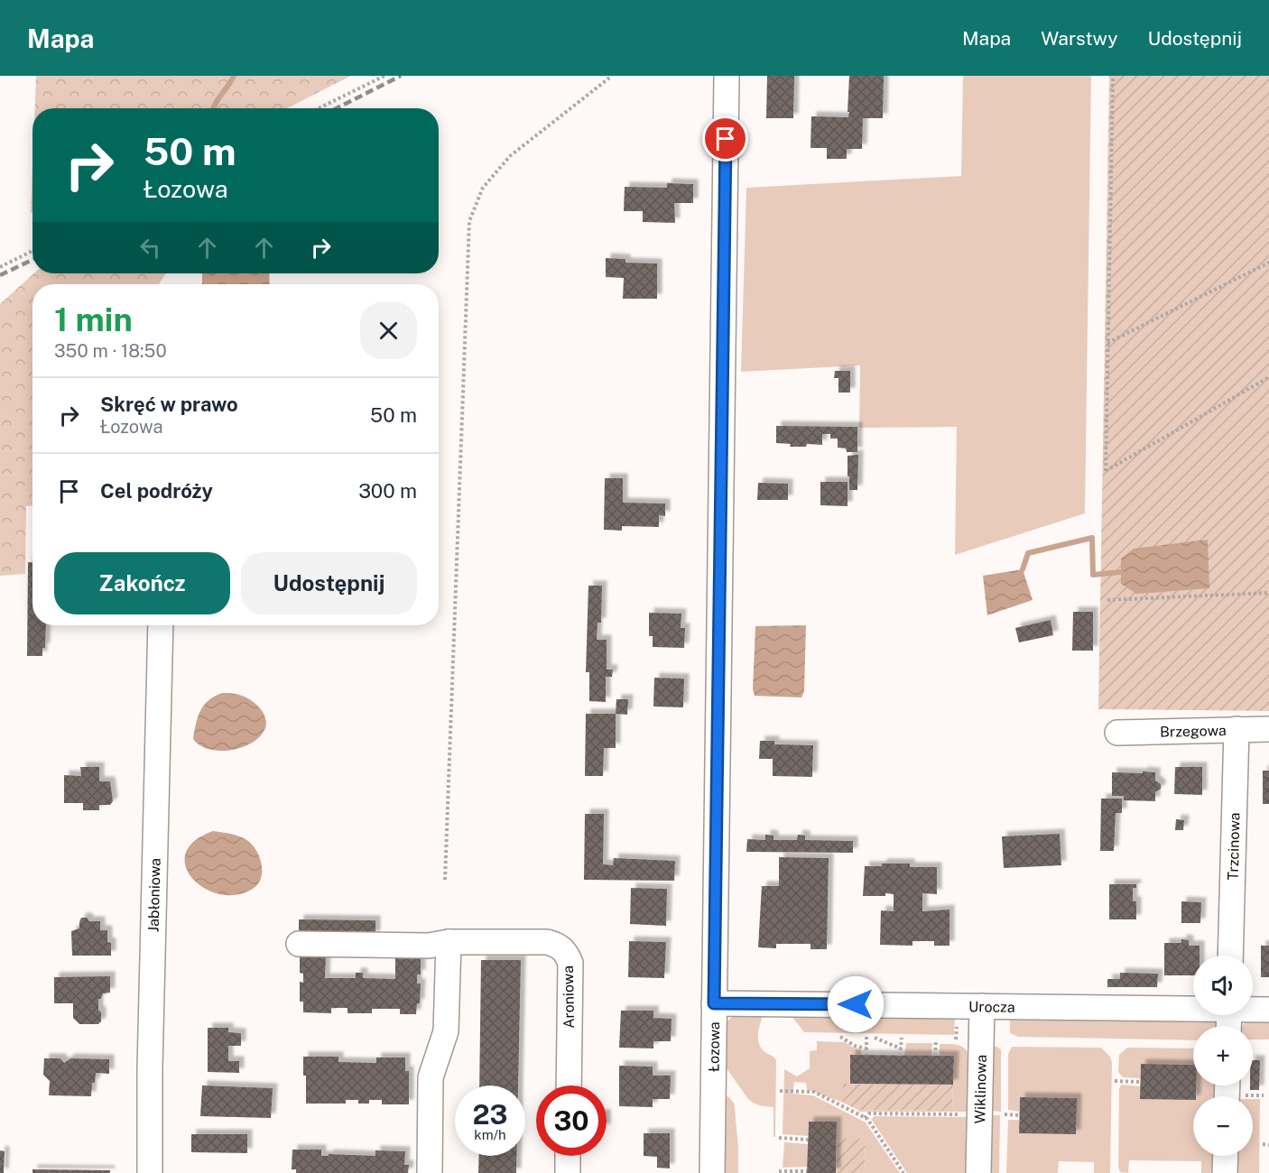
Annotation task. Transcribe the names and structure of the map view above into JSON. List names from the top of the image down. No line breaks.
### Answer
{"streets":{"street":["Brzegowa","Trzcinowa","Jabłoniowa","Aroniowa","Urocza","Łozowa","Wiklinowa"]},"crossings":[["Brzegowa","Trzcinowa"],["Urocza","Łozowa"],["Urocza","Wiklinowa"]],"page":{"header":"Mapa","nav":["Mapa","Warstwy","Udostępnij"],"turn":["50 m","Łozowa"],"heading":["1 min","350 m · 18:50"],"list":[{"name":"Skręć w prawo","note":"Łozowa","value":"50 m"},{"name":"Cel podróży","value":"300 m"}],"buttons":["Zakończ","Udostępnij"],"map_buttons":["+","−"],"speed":"23 km/h","limit":"30"}}
